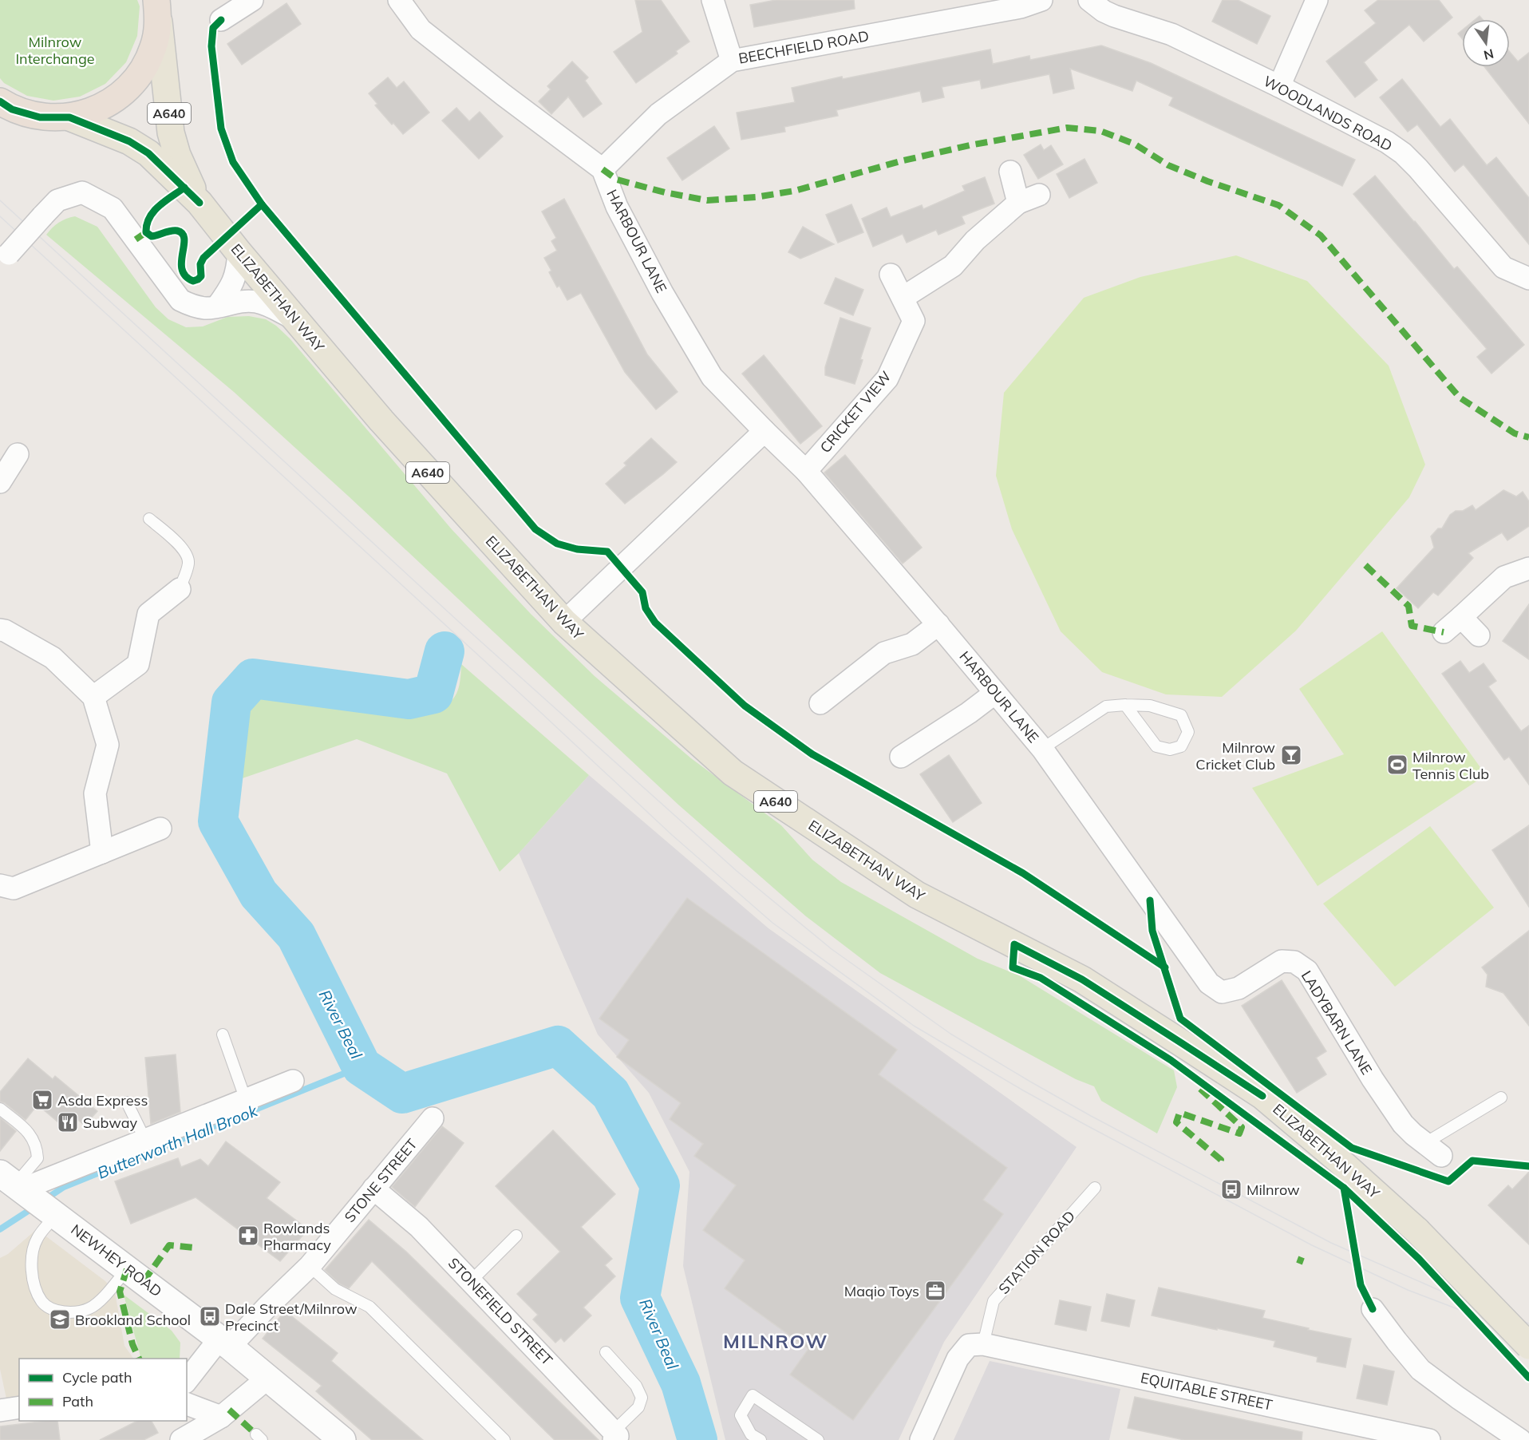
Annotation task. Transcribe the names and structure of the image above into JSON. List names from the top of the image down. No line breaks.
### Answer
{"streets":{"highway":["A640"],"main road":["ELIZABETHAN WAY"],"street":["BEECHFIELD ROAD","WOODLANDS ROAD","HARBOUR LANE","CRICKET VIEW","LADYBARN LANE","STONE STREET","NEWHEY ROAD","STONEFIELD STREET","EQUITABLE STREET"],"lane":["STATION ROAD"]},"crossings":[["BEECHFIELD ROAD","HARBOUR LANE"],["A640","ELIZABETHAN WAY"],["HARBOUR LANE","CRICKET VIEW"],["HARBOUR LANE","LADYBARN LANE"],["STONE STREET","NEWHEY ROAD"],["STONE STREET","STONEFIELD STREET"],["STATION ROAD","EQUITABLE STREET"]],"districts":["MILNROW"],"water":["River Beal","Butterworth Hall Brook"],"parks":["Milnrow Interchange"],"places":{"bar":["Milnrow Cricket Club"],"sports":["Milnrow Tennis Club"],"supermarket":["Asda Express"],"restaurant":["Subway"],"bus stop":["Milnrow","Dale Street/Milnrow Precinct"],"pharmacy":["Rowlands Pharmacy"],"office":["Maqio Toys"],"school or university":["Brookland School"]},"legend":["Cycle path","Path"],"north":"bottom"}
